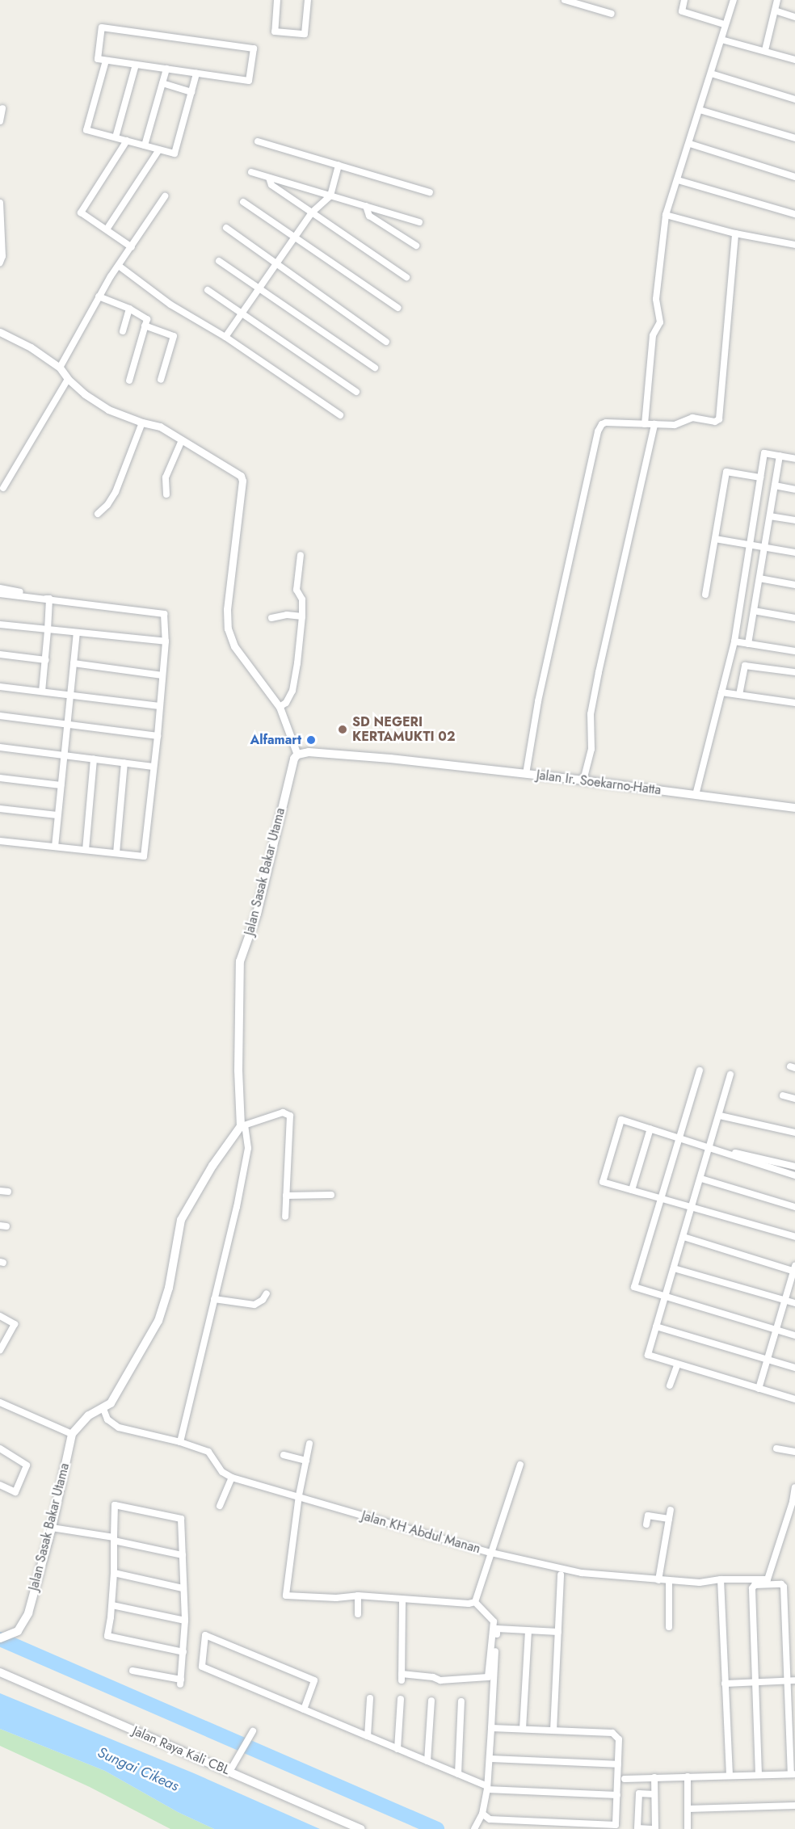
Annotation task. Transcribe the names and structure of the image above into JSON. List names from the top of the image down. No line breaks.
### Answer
{"streets":{"main road":["Jalan Ir. Soekarno-Hatta","Jalan Sasak Bakar Utama","Jalan Raya Kali CBL"],"street":["Jalan KH Abdul Manan"]},"crossings":[["Jalan Ir. Soekarno-Hatta","Jalan Sasak Bakar Utama"]],"water":["Sungai Cikeas"],"places":["SD NEGERI KERTAMUKTI 02","Alfamart"]}
